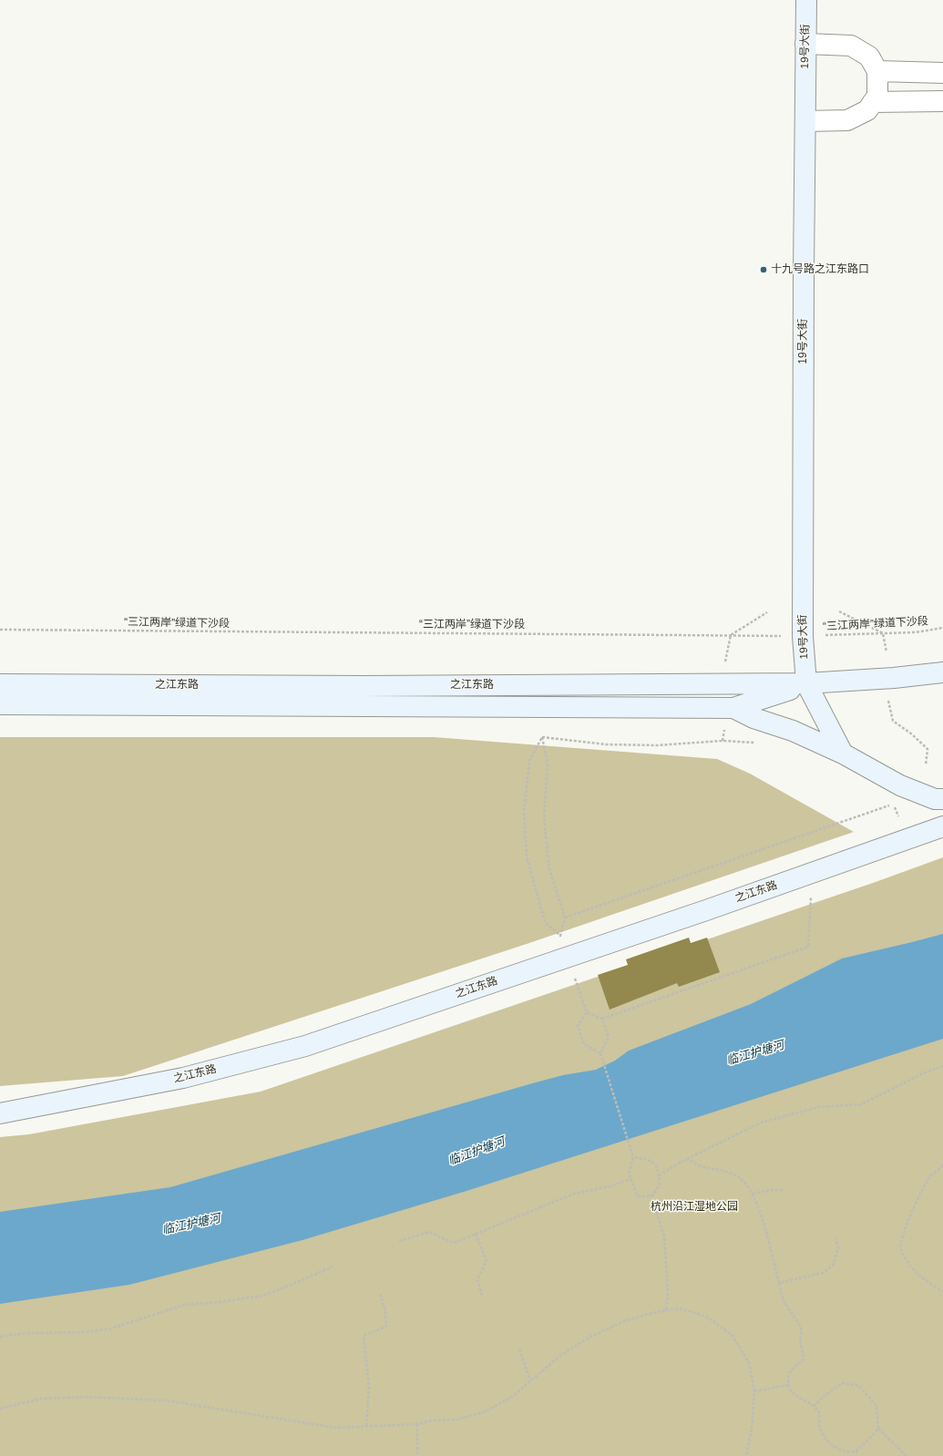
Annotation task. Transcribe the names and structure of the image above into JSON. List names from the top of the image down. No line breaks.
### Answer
{"streets":{"main road":["19号大街","之江东路"],"path":["“三江两岸”绿道下沙段"]},"crossings":[["19号大街","“三江两岸”绿道下沙段"],["19号大街","之江东路"]],"water":["临江护塘河"],"parks":["杭州沿江湿地公园"],"places":["十九号路之江东路口"]}
